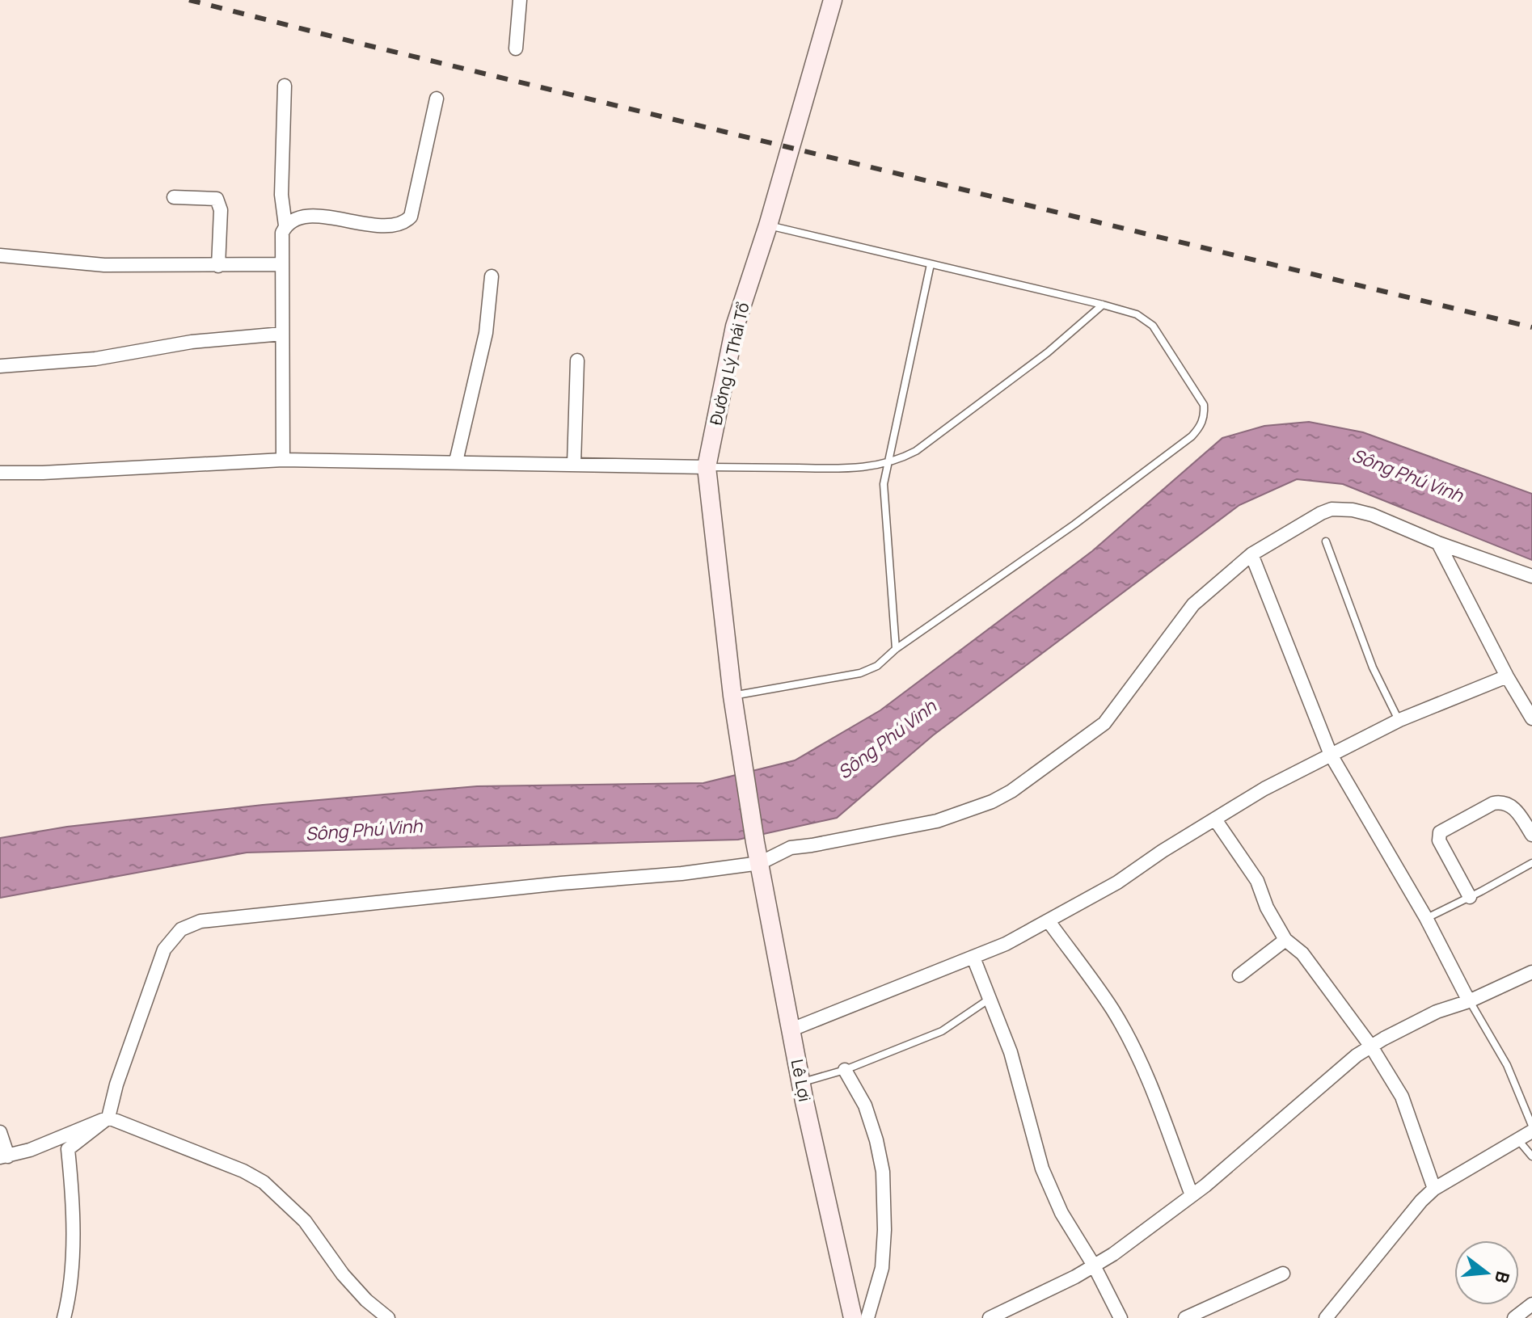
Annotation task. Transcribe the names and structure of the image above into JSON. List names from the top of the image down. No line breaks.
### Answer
{"streets":{"main road":["Đường Lý Thái Tổ","Lê Lợi"]},"crossings":[["Đường Lý Thái Tổ","Lê Lợi"]],"water":["Sông Phú Vinh"],"north":"right"}
